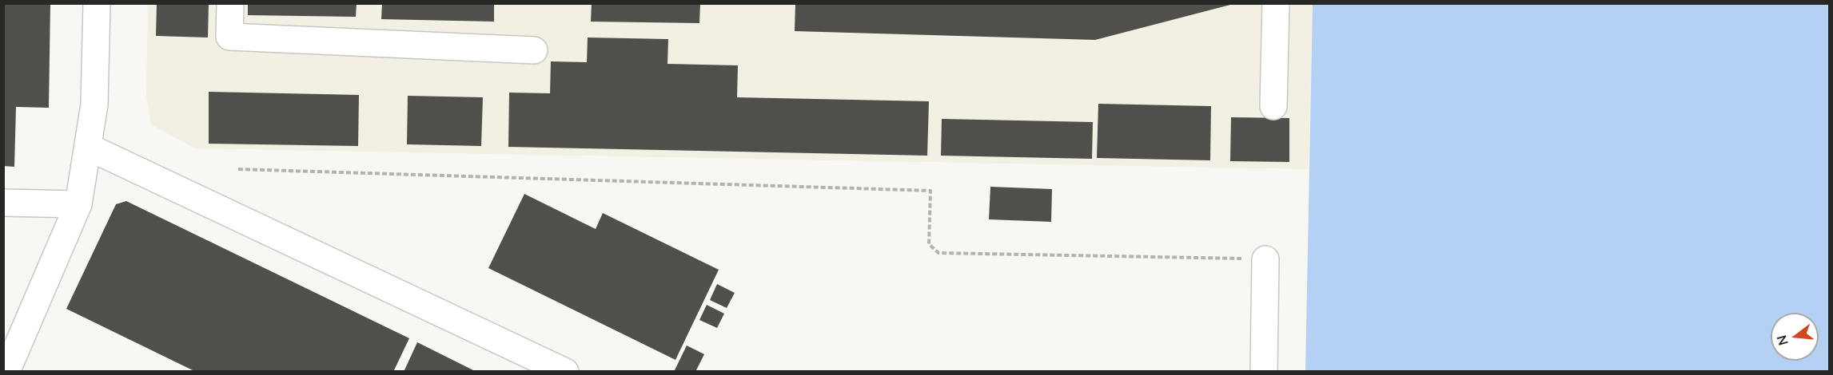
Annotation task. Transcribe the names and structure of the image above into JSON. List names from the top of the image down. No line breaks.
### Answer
{"north":"left"}
